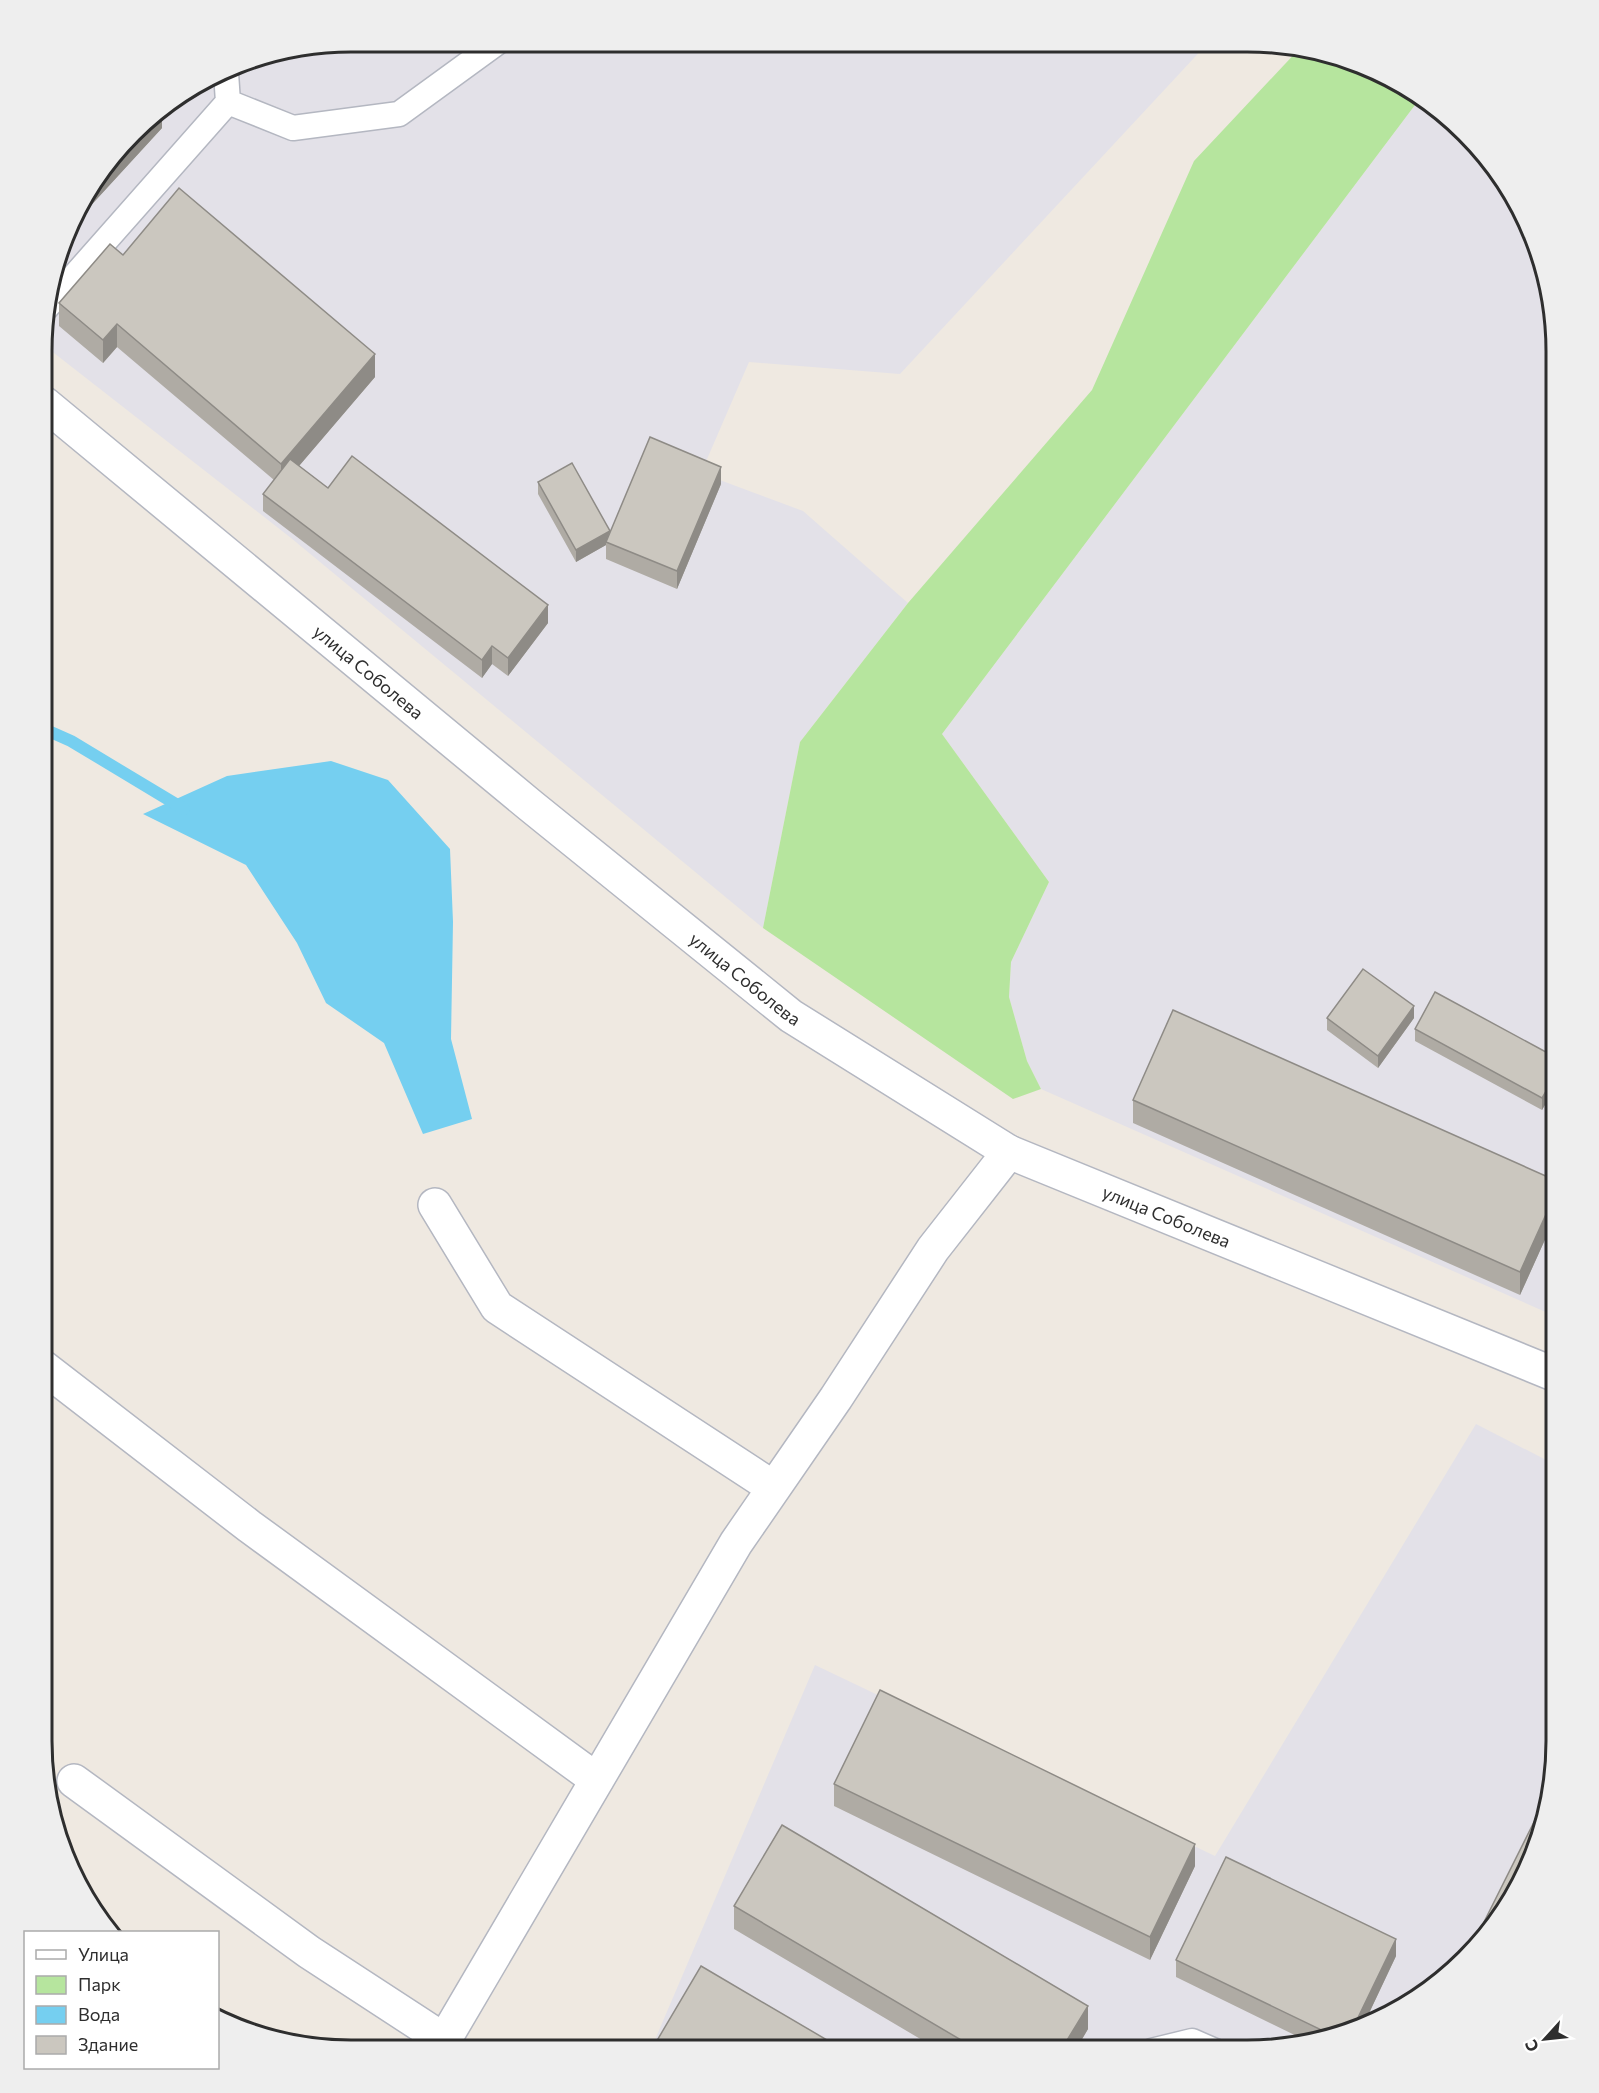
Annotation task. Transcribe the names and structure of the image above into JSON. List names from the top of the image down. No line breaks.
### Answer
{"streets":{"street":["улица Соболева"]},"legend":["Улица","Парк","Вода","Здание"],"north":"bottom left"}
